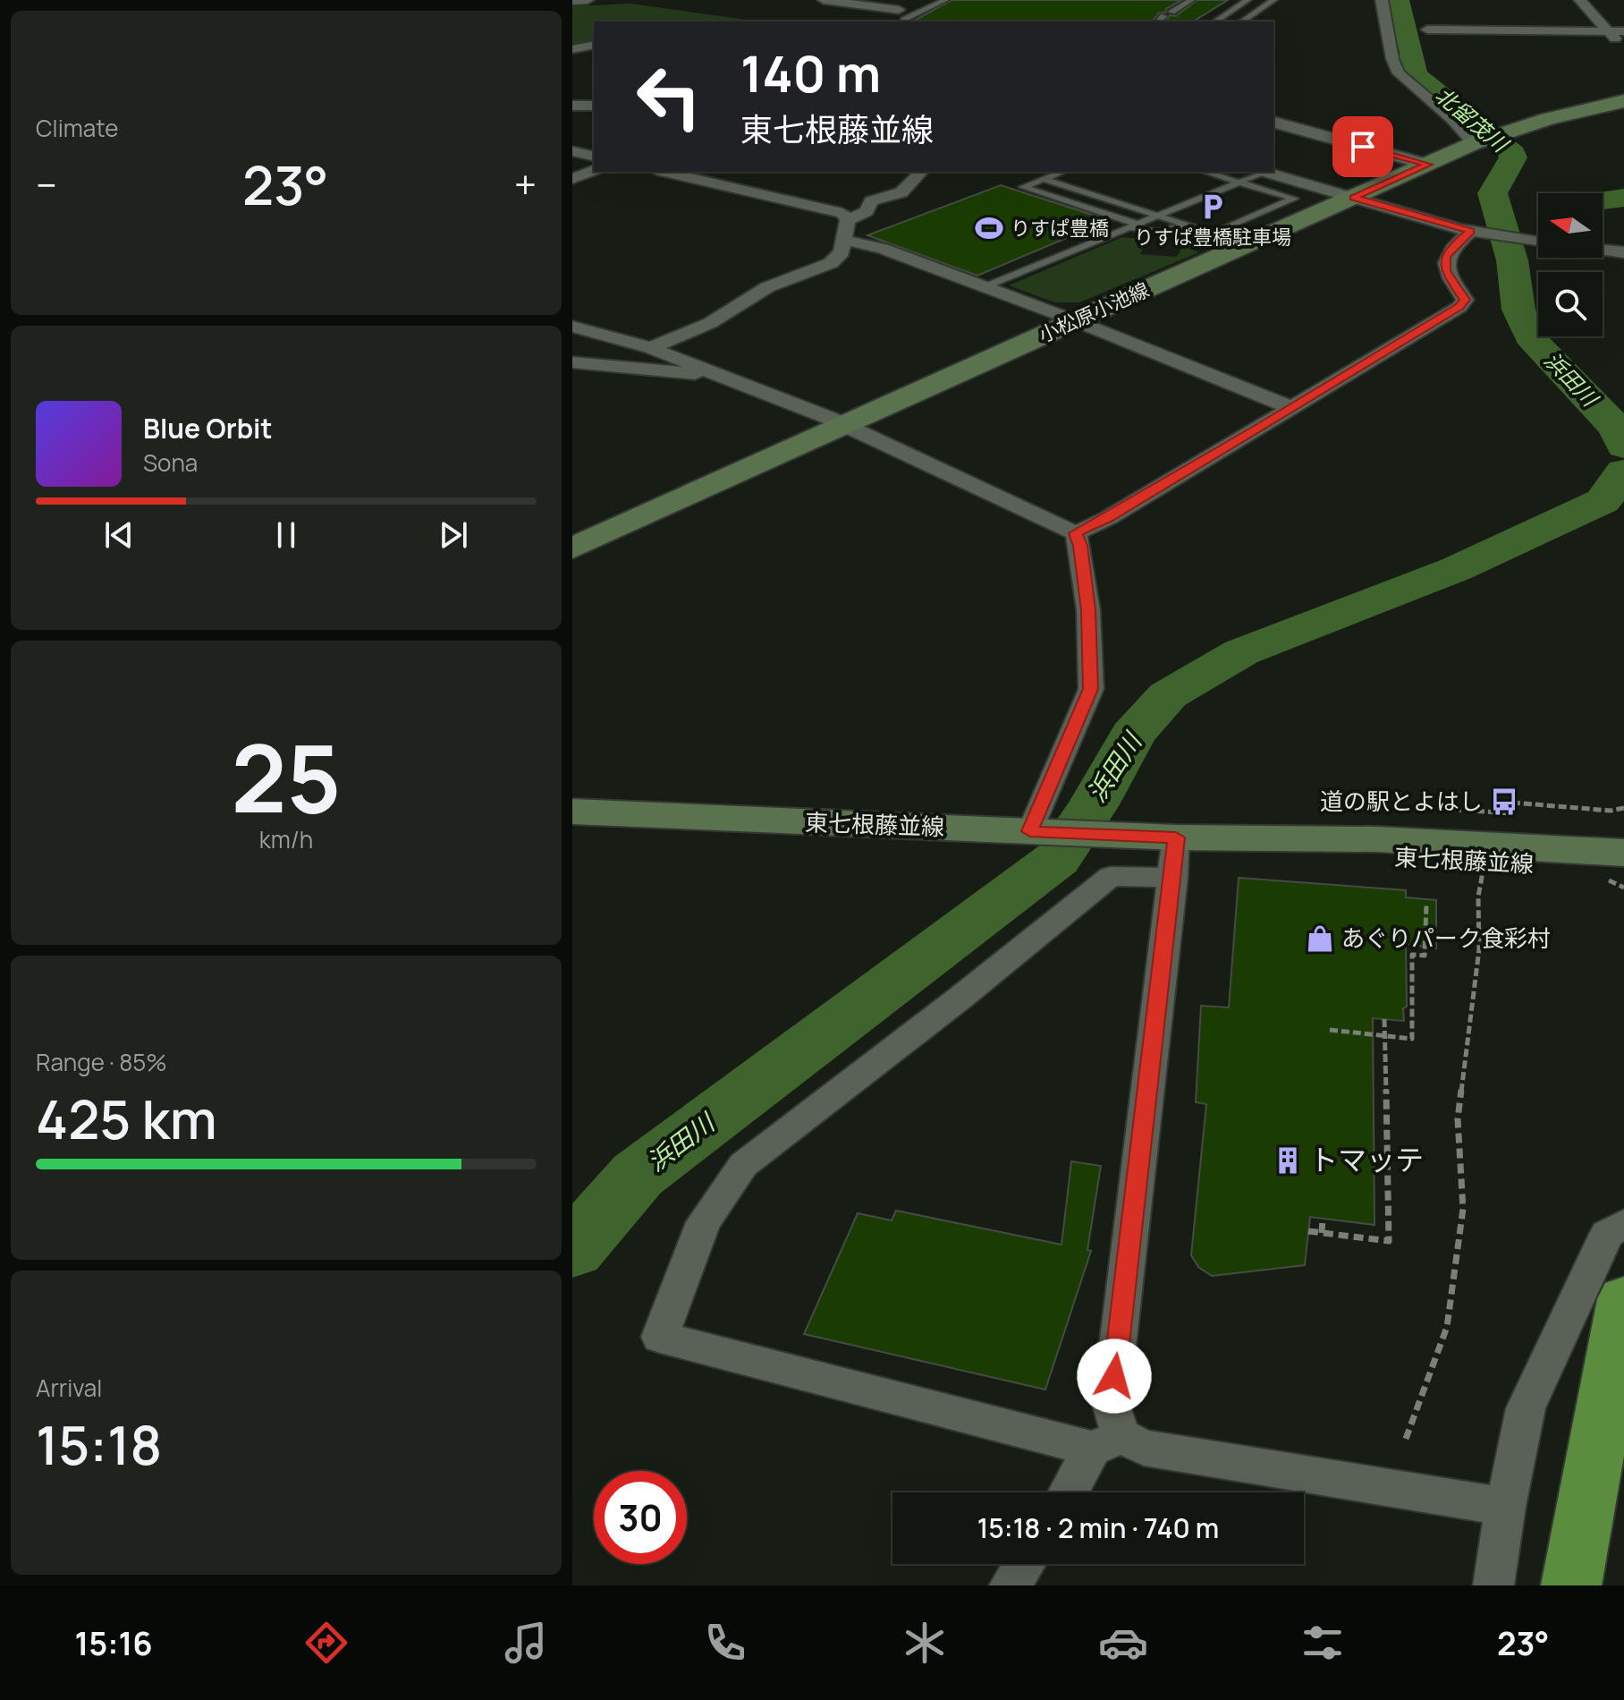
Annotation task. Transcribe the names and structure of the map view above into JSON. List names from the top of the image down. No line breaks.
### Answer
{"streets":{"main road":["小松原小池線","東七根藤並線"]},"water":["北留茂川","浜田川"],"places":{"parking":["りすぱ豊橋駐車場"],"sports":["りすぱ豊橋"],"bus stop":["道の駅とよはし"],"shop":["あぐりパーク食彩村"],"building":["トマッテ"]},"north":"left","page":{"tile":["Climate",["25","km/h"],["Range · 85%","425 km"],["Arrival","15:18"]],"turn":["140 m","東七根藤並線"],"heat":["−","23°","+"],"song":["Blue Orbit","Sona"],"limit":"30","trip":"15:18 · 2 min · 740 m","tabs":["15:16","23°"]}}
